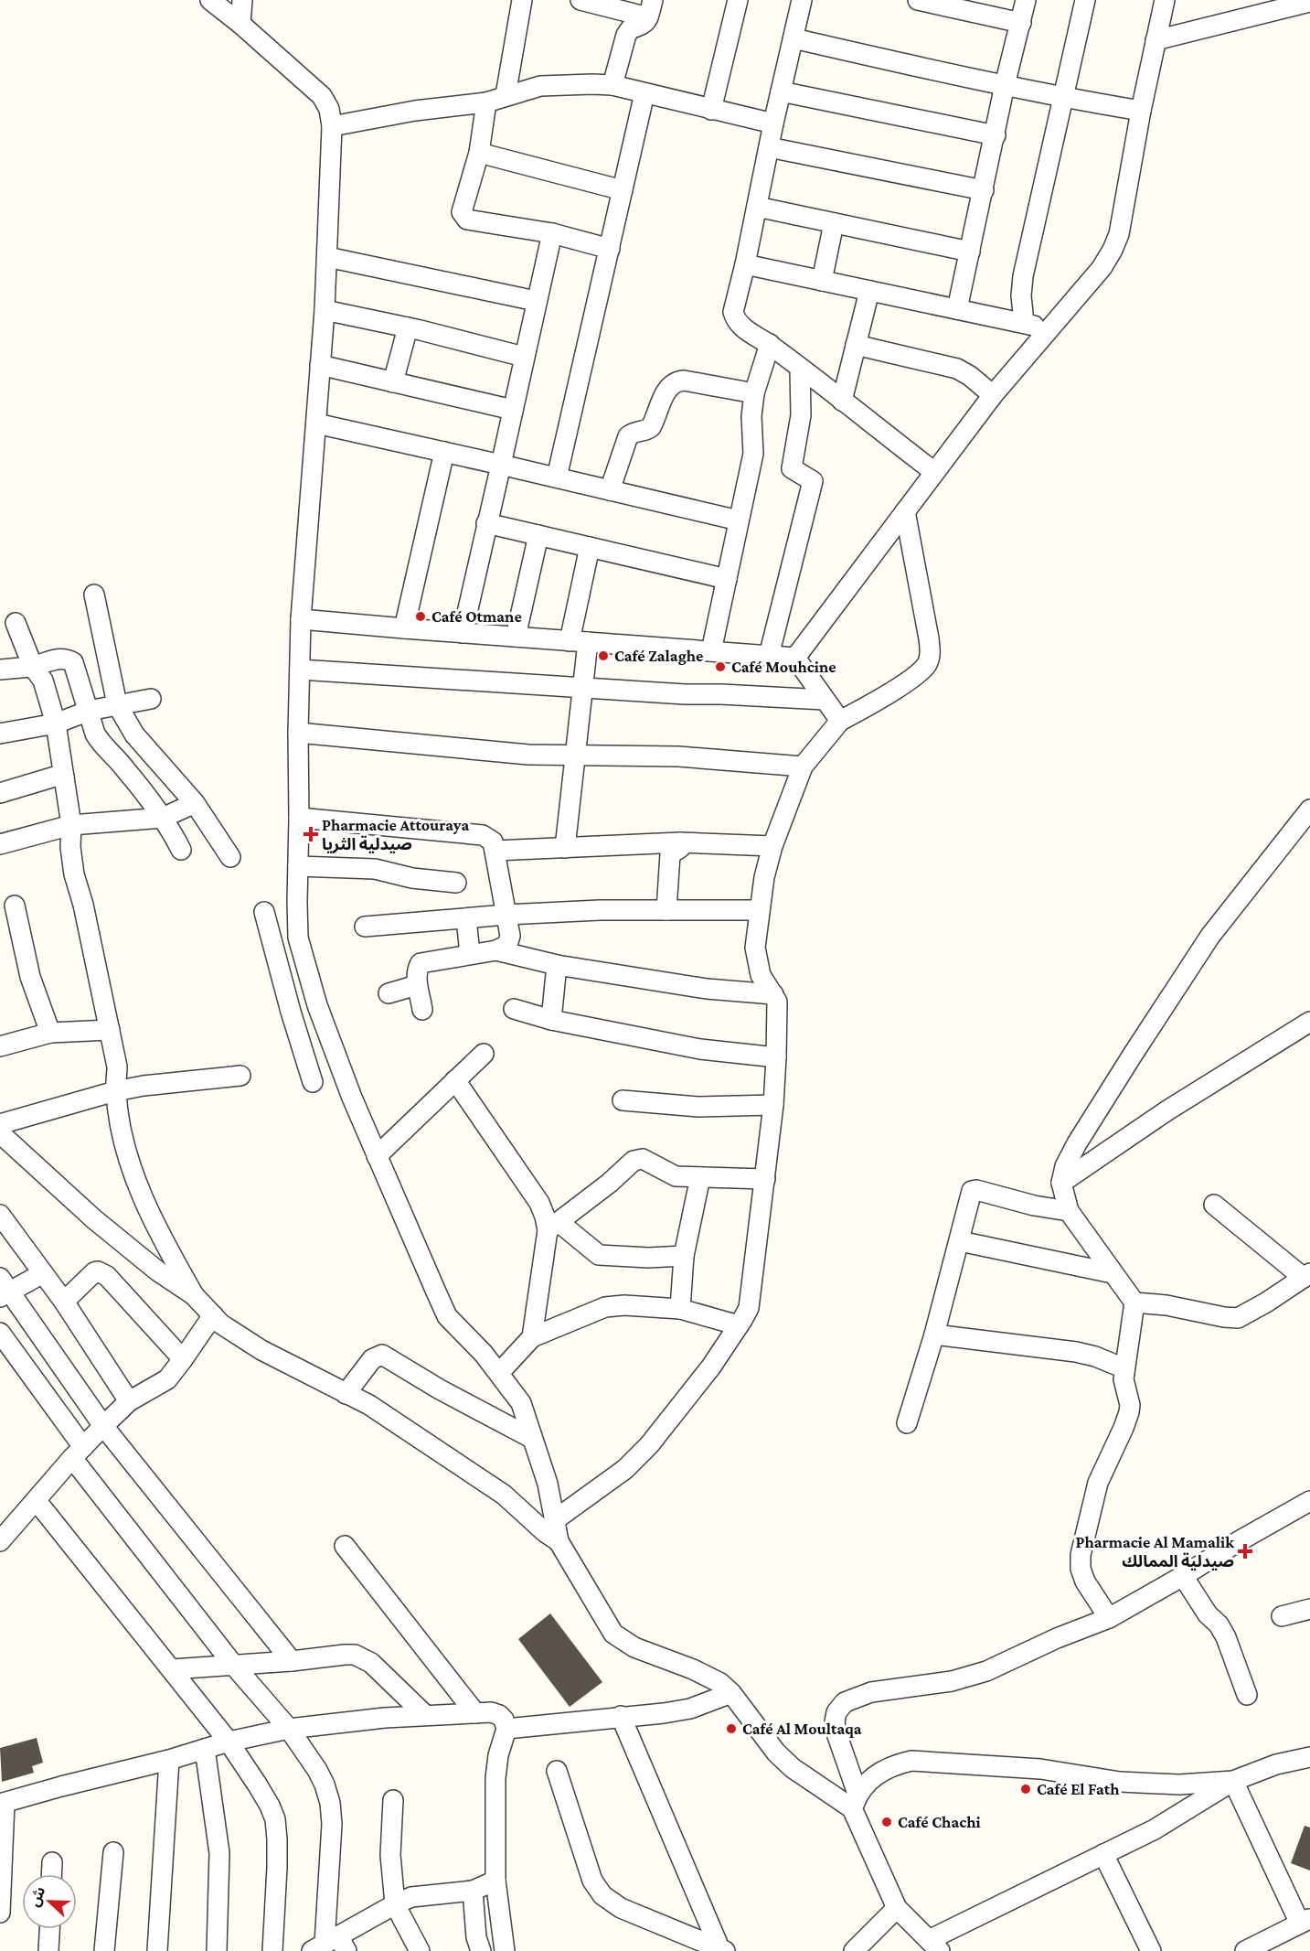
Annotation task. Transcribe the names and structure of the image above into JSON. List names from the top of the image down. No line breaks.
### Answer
{"places":{"other":["Café Otmane","Café Zalaghe","Café Mouhcine","Café Al Moultaqa","Café El Fath","Café Chachi"],"health":["Pharmacie Attouraya صيدلية الثريا","Pharmacie Al Mamalik صيدلية الممالك"]},"north":"left"}
